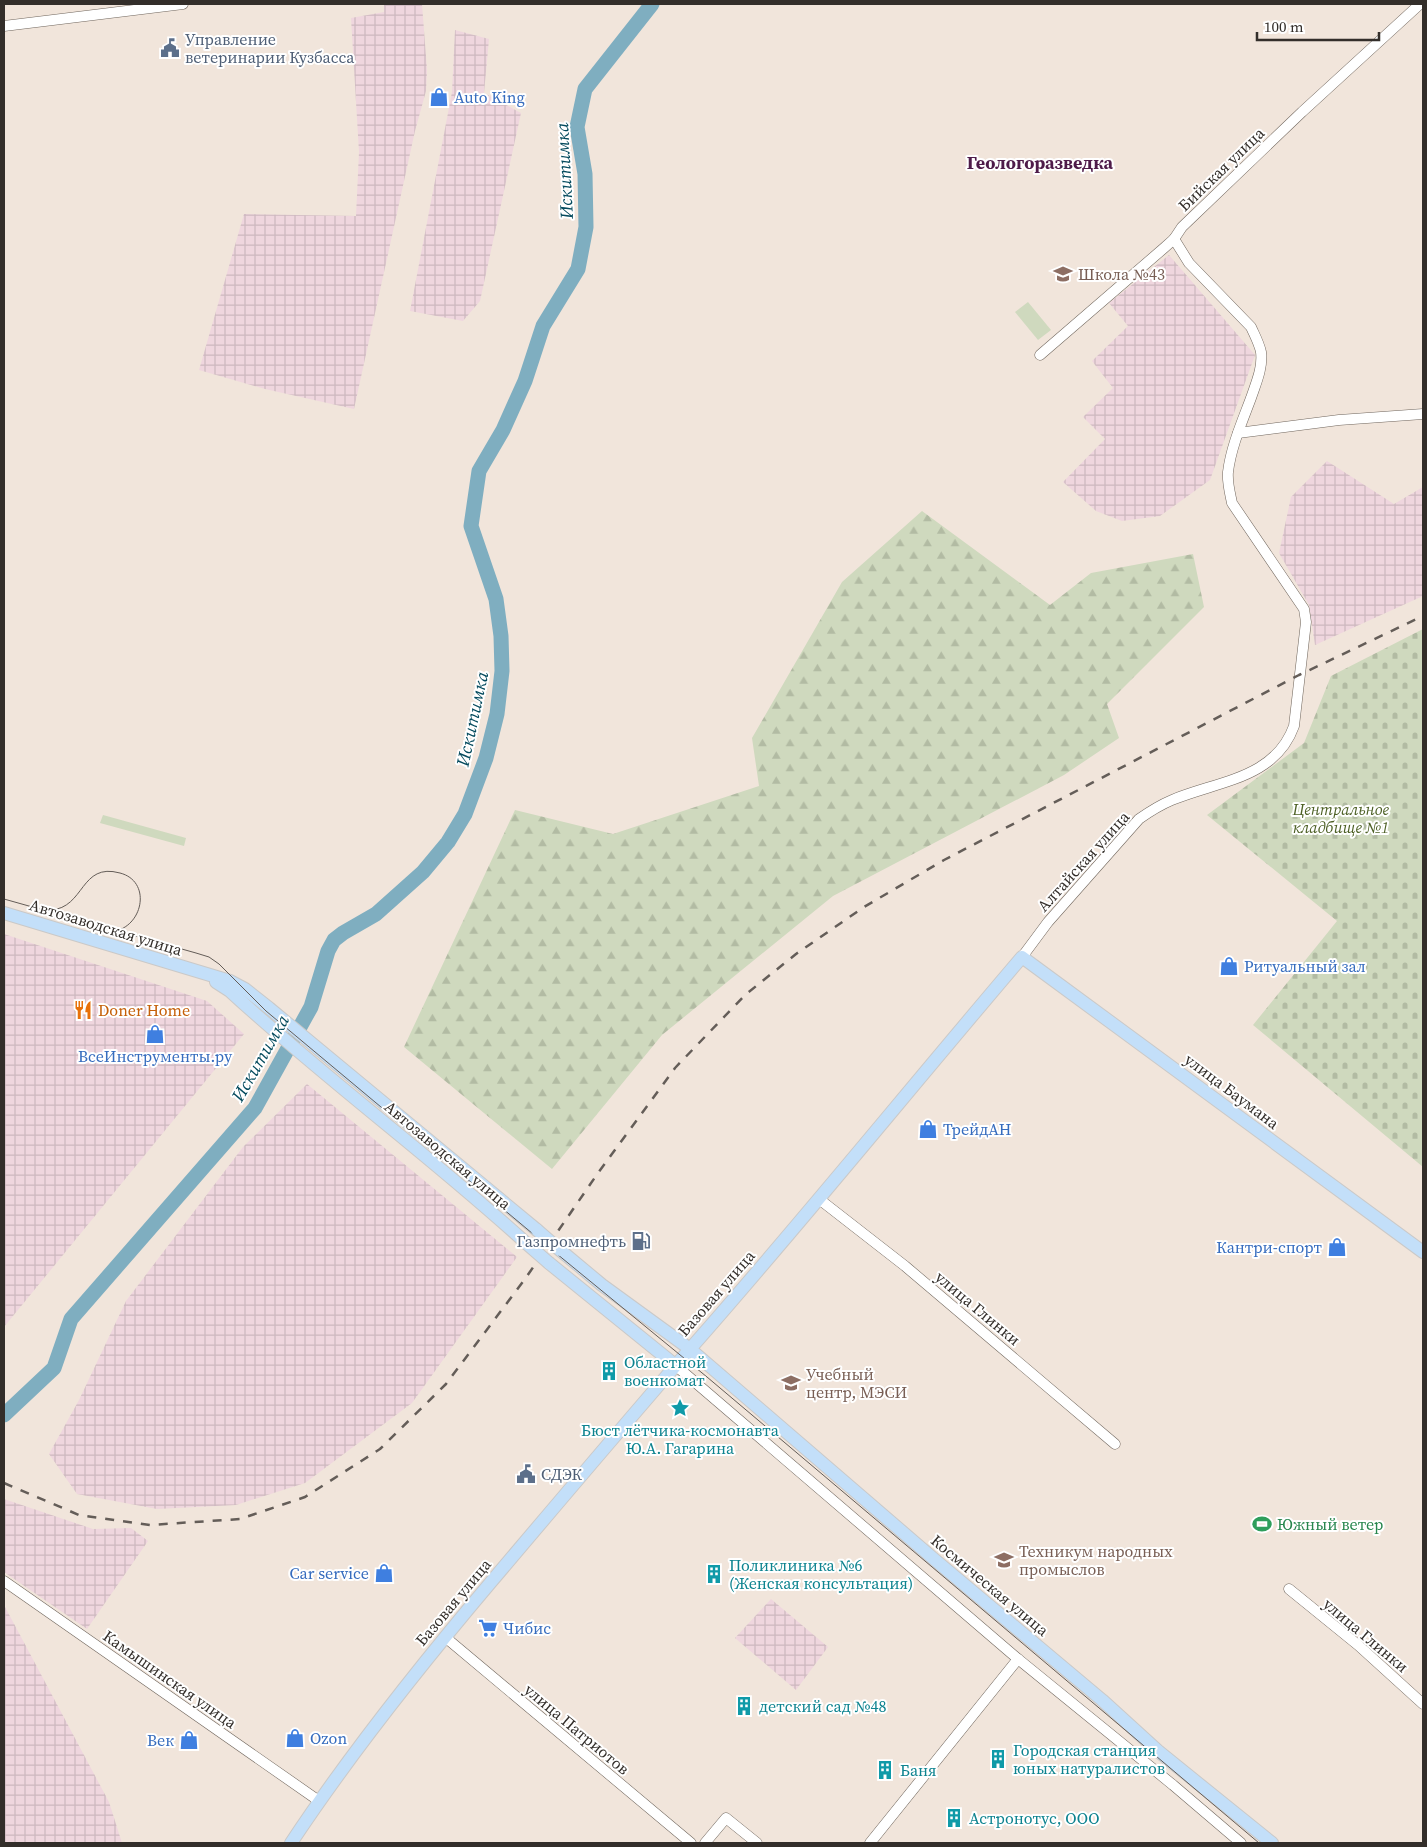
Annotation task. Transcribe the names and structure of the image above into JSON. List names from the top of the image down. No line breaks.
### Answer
{"streets":{"main road":["Автозаводская улица","улица Баумана","Базовая улица","Космическая улица"],"street":["Бийская улица","Алтайская улица","улица Глинки","Камышинская улица","улица Патриотов"]},"crossings":[["Бийская улица","Алтайская улица"],["Алтайская улица","улица Баумана"],["Алтайская улица","Базовая улица"],["Автозаводская улица","Базовая улица"],["Автозаводская улица","Космическая улица"],["улица Баумана","Базовая улица"],["Базовая улица","улица Глинки"],["Базовая улица","Космическая улица"],["Базовая улица","Камышинская улица"],["Базовая улица","улица Патриотов"]],"districts":["Геологоразведка"],"water":["Искитимка"],"parks":["Центральное кладбище №1"],"places":{"public building":["Управление ветеринарии Кузбасса","СДЭК"],"shop":["Auto King","Ритуальный зал","ВсеИнструменты.ру","ТрейдАН","Кантри-спорт","Car service","Ozon","Век"],"school or university":["Школа №43","Учебный центр, МЭСИ","Техникум народных промыслов"],"restaurant":["Doner Home"],"fuel station":["Газпромнефть"],"building":["Областной военкомат","Поликлиника №6 (Женская консультация)","детский сад №48","Городская станция юных натуралистов","Баня","Астронотус, ООО"],"place":["Бюст лётчика-космонавта Ю.А. Гагарина"],"sports":["Южный ветер"],"supermarket":["Чибис"]},"scale_bar":"100 m"}
